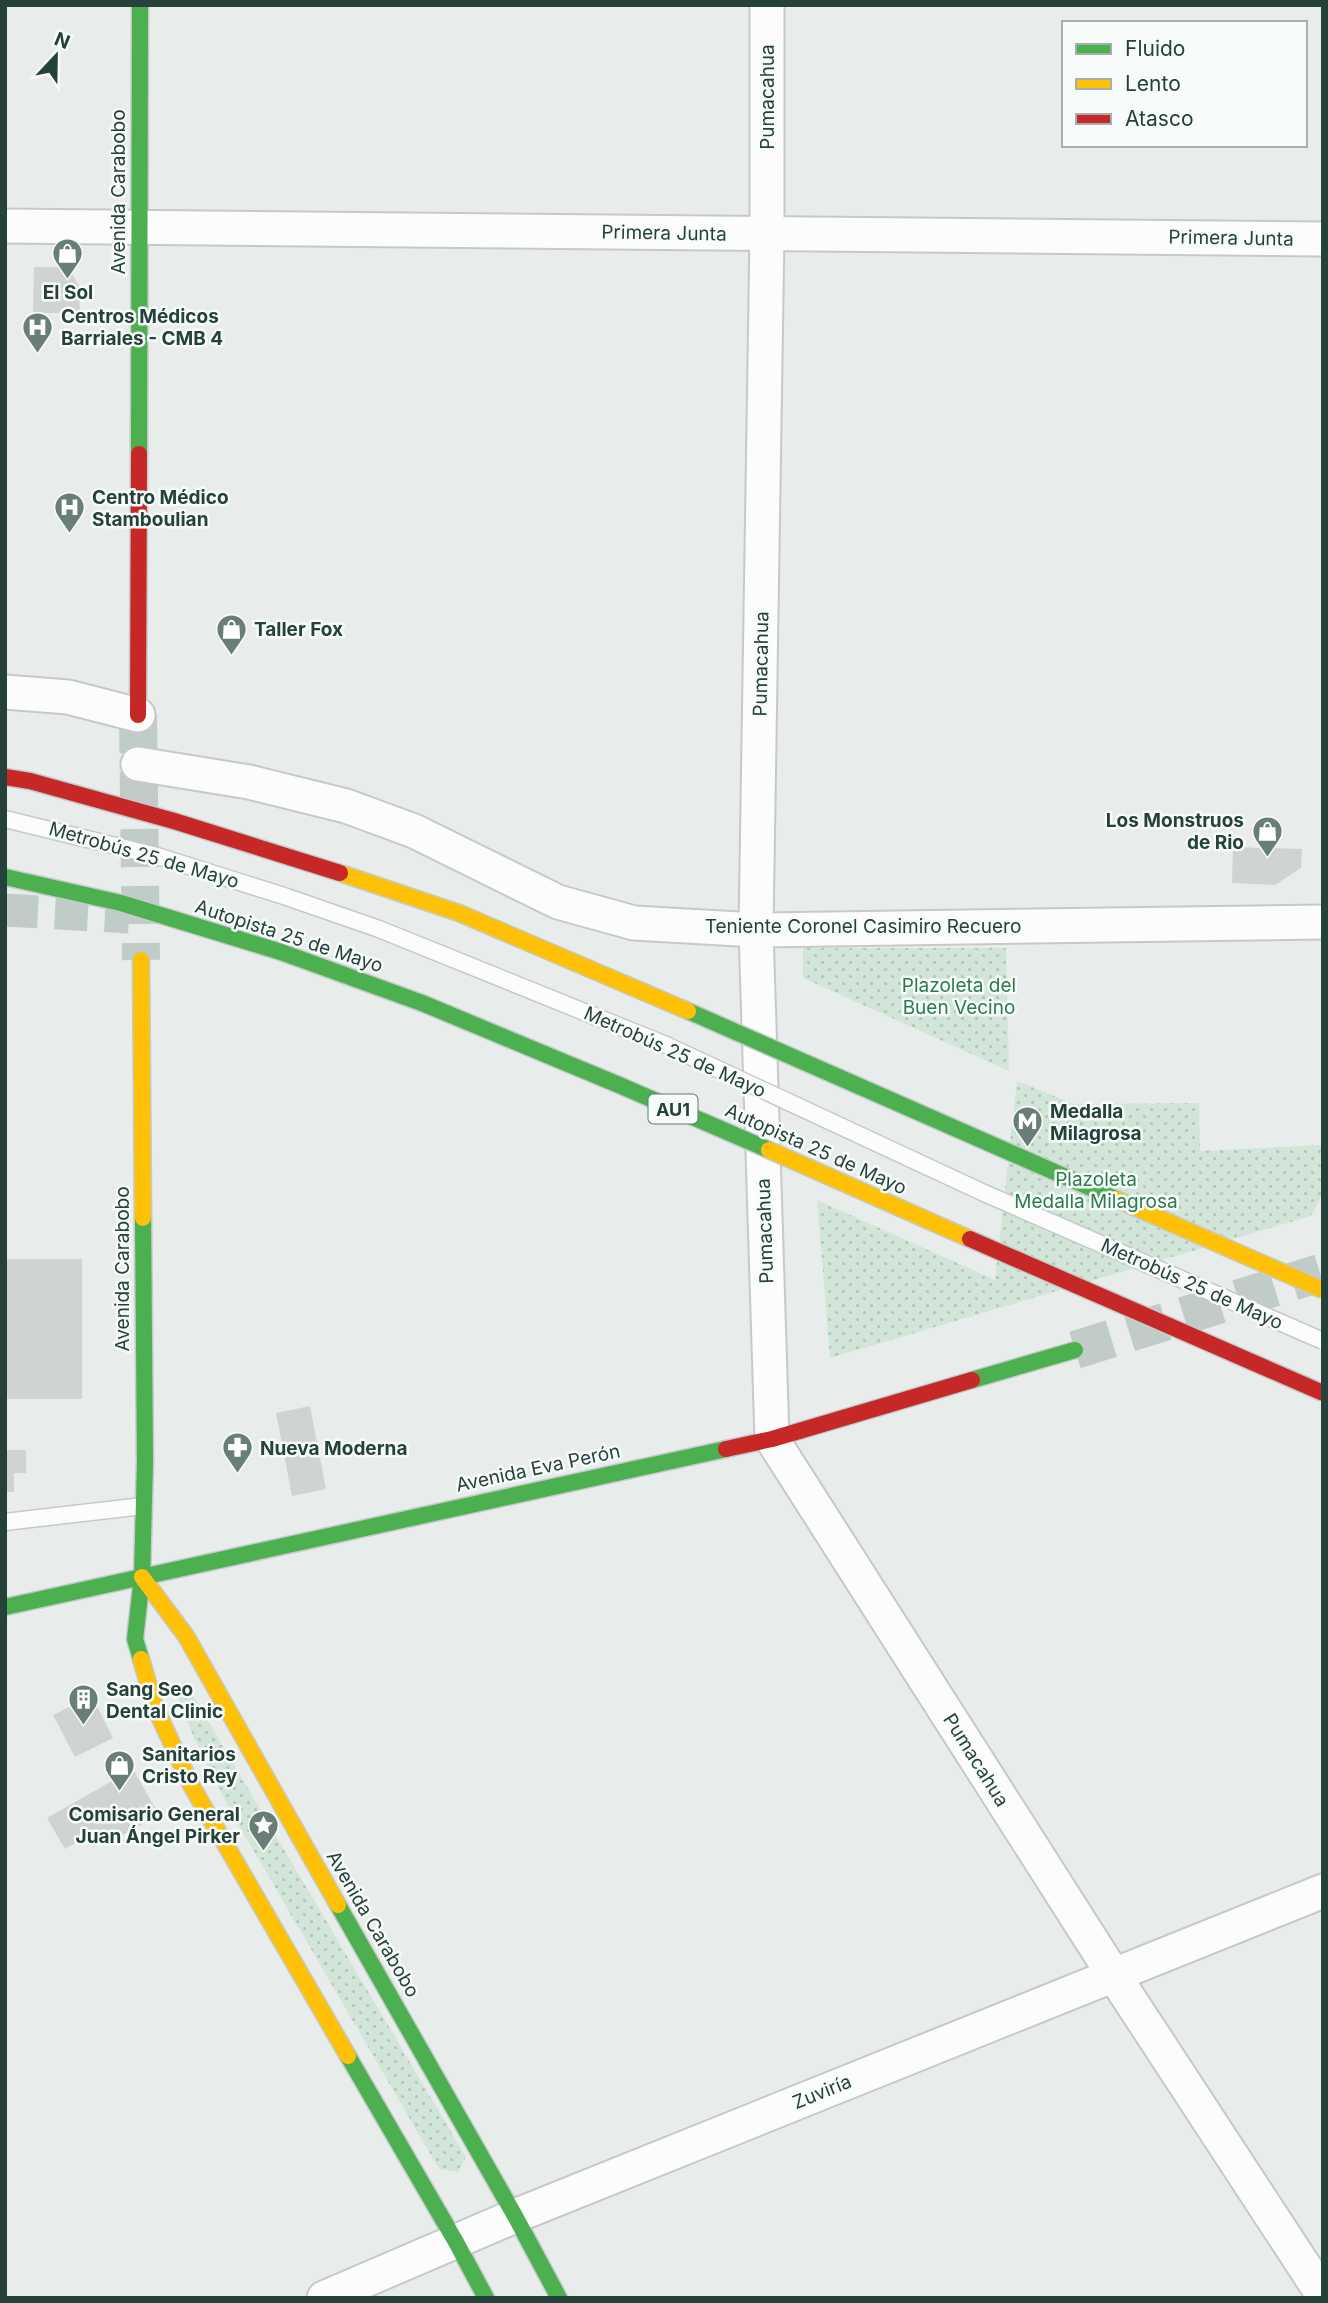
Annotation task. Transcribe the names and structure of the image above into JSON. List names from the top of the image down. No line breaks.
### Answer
{"streets":{"main road":["Avenida Carabobo","Autopista 25 de Mayo","AU1","Avenida Eva Perón"],"street":["Pumacahua","Primera Junta","Teniente Coronel Casimiro Recuero","Zuviría"],"lane":["Metrobús 25 de Mayo"]},"crossings":[["Pumacahua","Primera Junta"],["Pumacahua","Teniente Coronel Casimiro Recuero"],["Pumacahua","Avenida Eva Perón"],["Pumacahua","Zuviría"],["Avenida Carabobo","Primera Junta"],["Avenida Carabobo","Avenida Eva Perón"],["Avenida Carabobo","Zuviría"]],"parks":["Plazoleta del Buen Vecino","Plazoleta Medalla Milagrosa"],"places":{"shop":["El Sol","Taller Fox","Los Monstruos de Rio","Sanitarios Cristo Rey"],"hospital":["Centros Médicos Barriales - CMB 4","Centro Médico Stamboulian"],"metro station":["Medalla Milagrosa"],"pharmacy":["Nueva Moderna"],"building":["Sang Seo Dental Clinic"],"place":["Comisario General Juan Ángel Pirker"]},"legend":["Fluido","Lento","Atasco"],"north":"top"}
